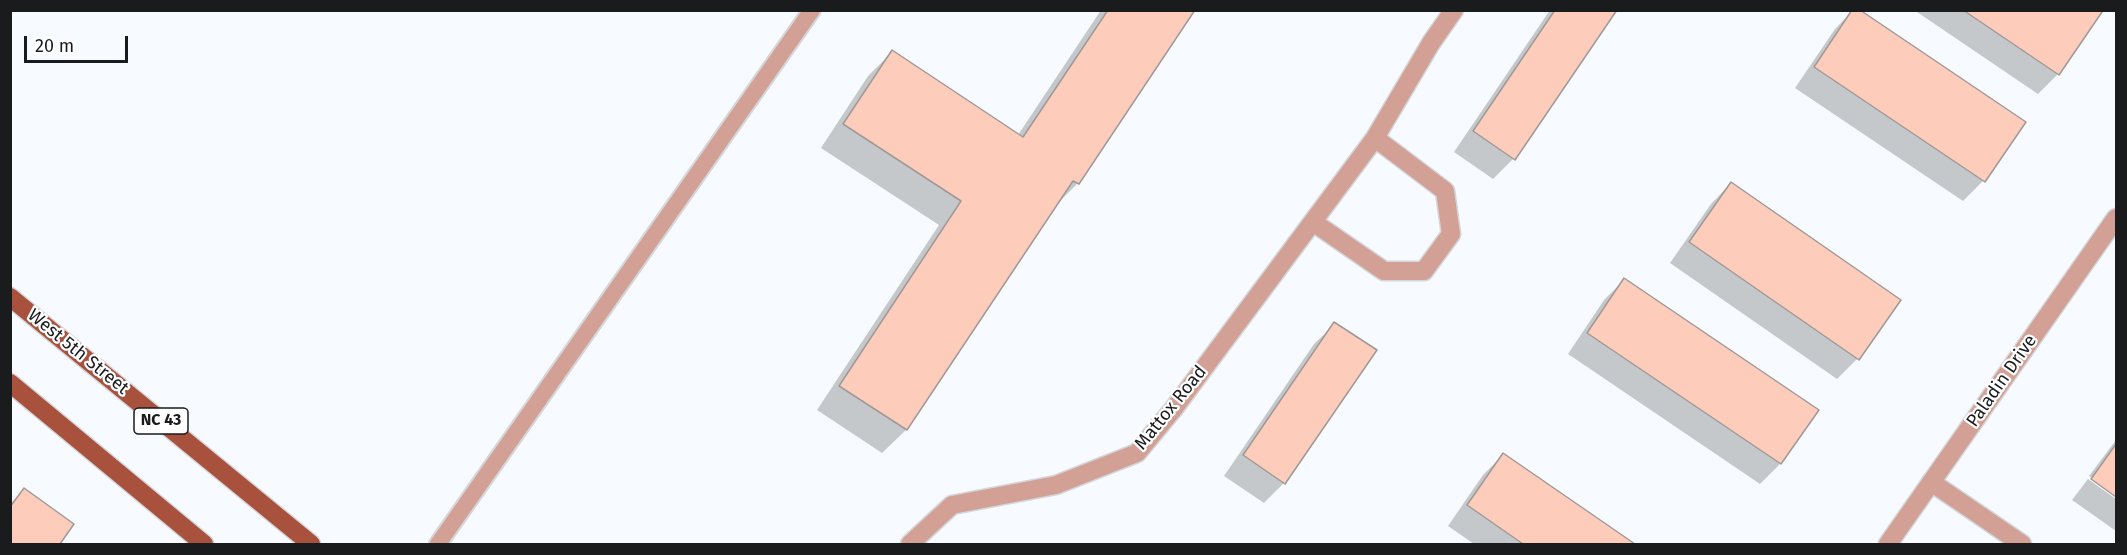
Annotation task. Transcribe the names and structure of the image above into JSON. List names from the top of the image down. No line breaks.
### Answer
{"streets":{"main road":["West 5th Street","NC 43"],"street":["Paladin Drive","Mattox Road"]},"scale_bar":"20 m"}
